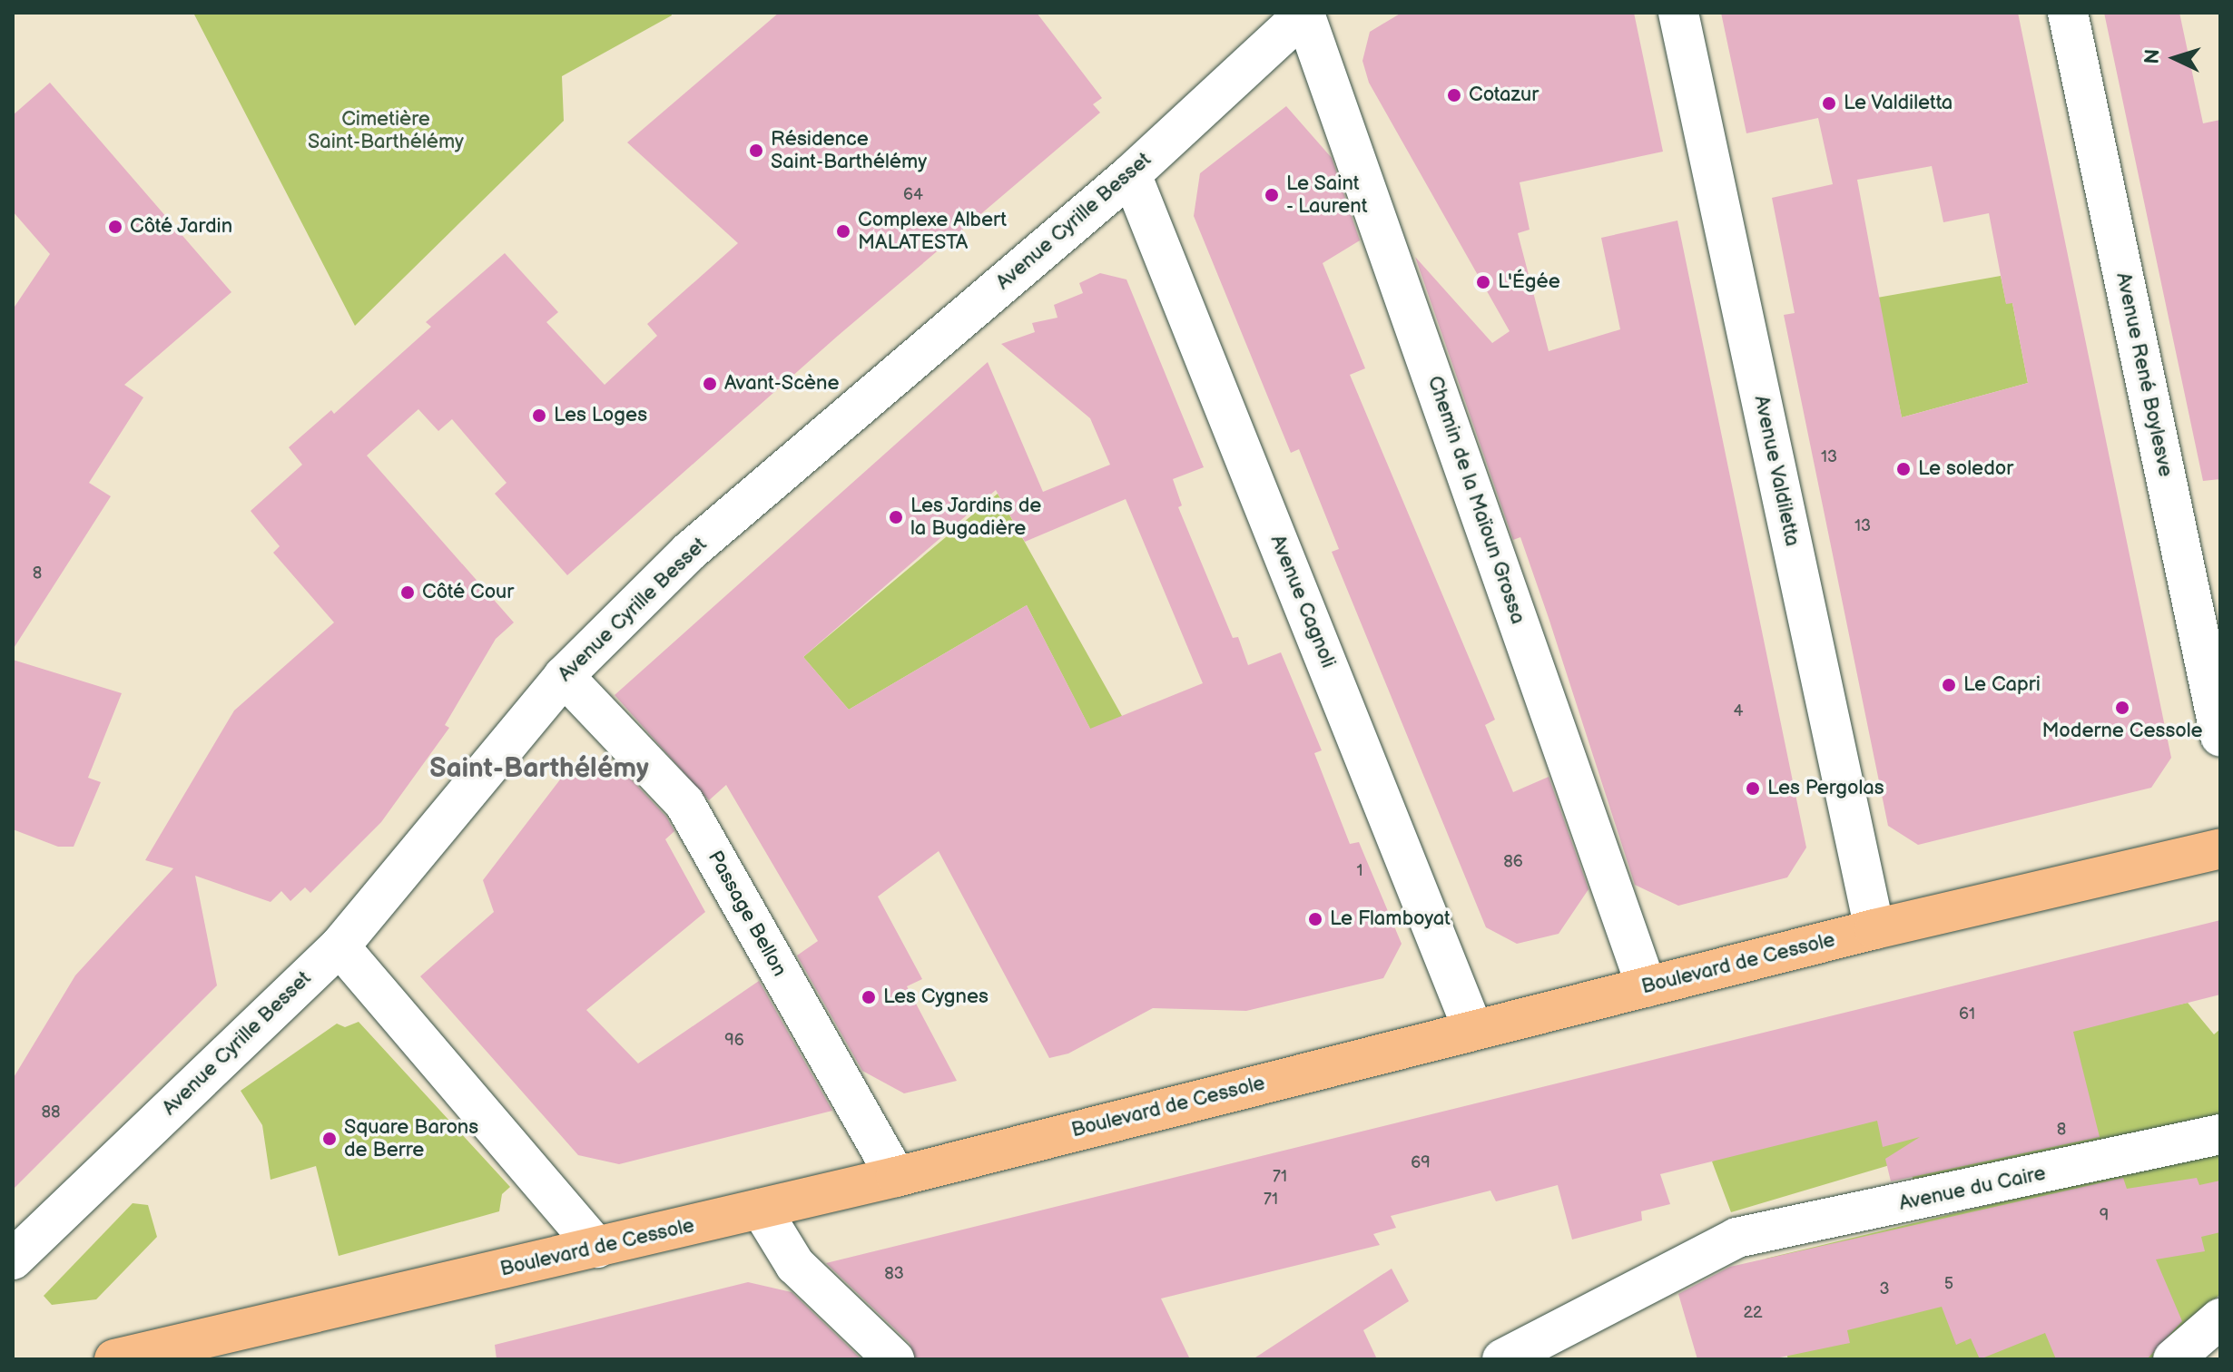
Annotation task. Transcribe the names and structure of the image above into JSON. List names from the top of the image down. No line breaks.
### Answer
{"streets":{"main road":["Boulevard de Cessole"],"street":["Avenue Cyrille Besset","Avenue René Boylesve","Avenue Valdiletta","Chemin de la Maïoun Grossa","Avenue Cagnoli","Passage Bellon","Avenue du Caire"]},"crossings":[["Avenue Cyrille Besset","Chemin de la Maïoun Grossa"],["Avenue Cyrille Besset","Avenue Cagnoli"],["Avenue Cyrille Besset","Passage Bellon"],["Avenue Valdiletta","Boulevard de Cessole"],["Chemin de la Maïoun Grossa","Boulevard de Cessole"],["Avenue Cagnoli","Boulevard de Cessole"],["Passage Bellon","Boulevard de Cessole"]],"districts":["Saint-Barthélémy"],"parks":["Cimetière Saint-Barthélémy"],"places":["Cotazur","Le Valdiletta","Résidence Saint-Barthélémy","Le Saint - Laurent","Côté Jardin","Complexe Albert MALATESTA","L'Égée","Avant-Scène","Les Loges","Le soledor","Les Jardins de la Bugadière","Côté Cour","Le Capri","Moderne Cessole","Les Pergolas","Le Flamboyat","Les Cygnes","Square Barons de Berre"],"house_numbers":["64","13","13","8","4","86","1","61","96","88","8","69","71","71","9","83","5","3","22"],"north":"left"}
